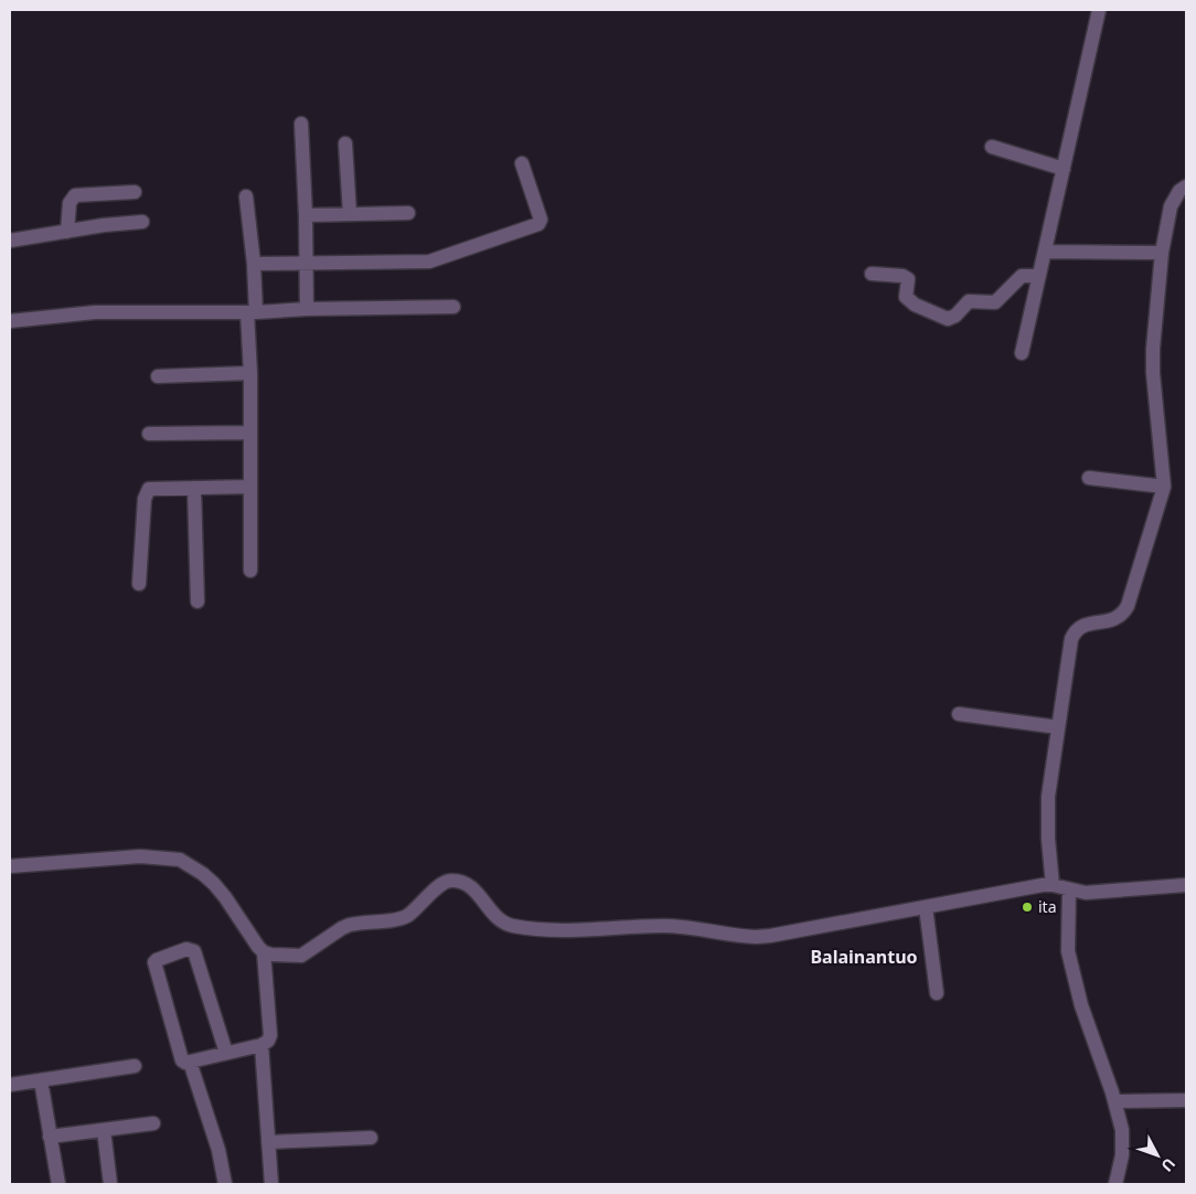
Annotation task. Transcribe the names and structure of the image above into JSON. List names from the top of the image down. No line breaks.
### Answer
{"districts":["Balainantuo"],"places":["ita"],"north":"bottom right"}
